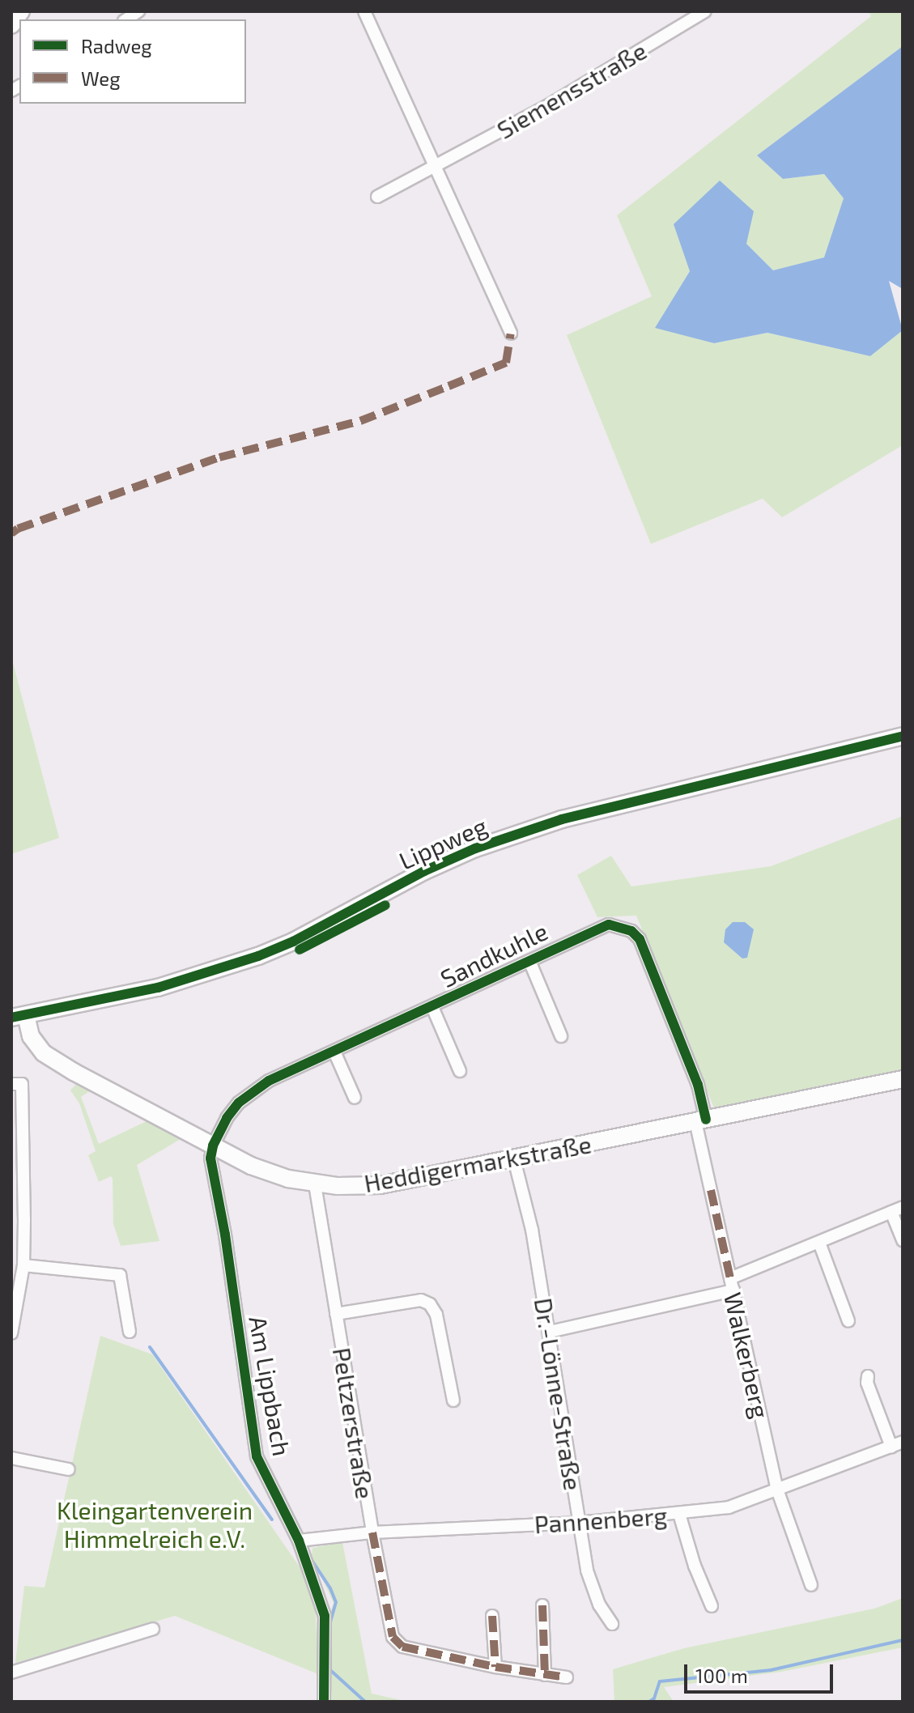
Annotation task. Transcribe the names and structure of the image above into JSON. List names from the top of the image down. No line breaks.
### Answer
{"streets":{"street":["Siemensstraße","Lippweg","Sandkuhle","Heddigermarkstraße","Walkerberg","Am Lippbach","Dr.-Lönne-Straße","Peltzerstraße","Pannenberg"]},"crossings":[["Lippweg","Heddigermarkstraße"],["Sandkuhle","Heddigermarkstraße"],["Sandkuhle","Walkerberg"],["Sandkuhle","Am Lippbach"],["Heddigermarkstraße","Walkerberg"],["Heddigermarkstraße","Am Lippbach"],["Heddigermarkstraße","Dr.-Lönne-Straße"],["Heddigermarkstraße","Peltzerstraße"],["Walkerberg","Pannenberg"],["Am Lippbach","Pannenberg"],["Dr.-Lönne-Straße","Pannenberg"],["Peltzerstraße","Pannenberg"]],"parks":["Kleingartenverein Himmelreich e.V."],"legend":["Radweg","Weg"],"scale_bar":"100 m"}
